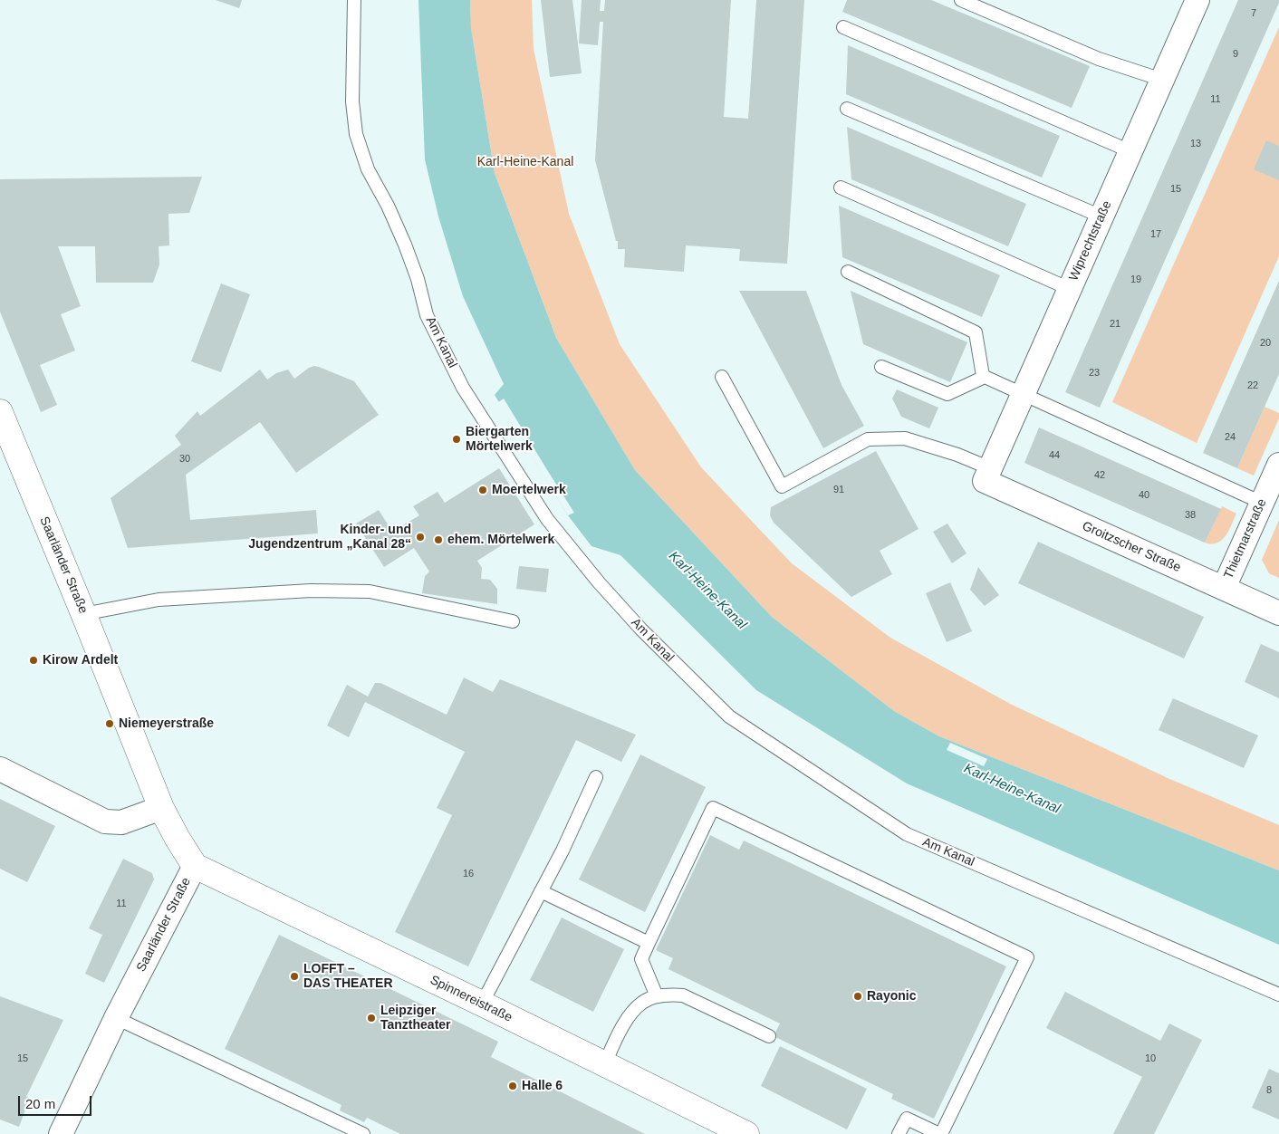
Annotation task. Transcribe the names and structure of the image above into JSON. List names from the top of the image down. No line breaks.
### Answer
{"streets":{"street":["Wiprechtstraße","Thietmarstraße","Groitzscher Straße","Saarländer Straße","Spinnereistraße"],"lane":["Am Kanal"]},"crossings":[["Wiprechtstraße","Groitzscher Straße"],["Thietmarstraße","Groitzscher Straße"],["Saarländer Straße","Spinnereistraße"]],"water":["Karl-Heine-Kanal"],"parks":["Karl-Heine-Kanal"],"places":["Biergarten Mörtelwerk","Moertelwerk","Kinder- und Jugendzentrum „Kanal 28“","ehem. Mörtelwerk","Kirow Ardelt","Niemeyerstraße","LOFFT – DAS THEATER","Rayonic","Leipziger Tanztheater","Halle 6"],"house_numbers":["7","9","11","13","15","17","19","21","20","23","22","24","44","30","42","91","40","38","16","11","15","10","8"],"scale_bar":"20 m"}
